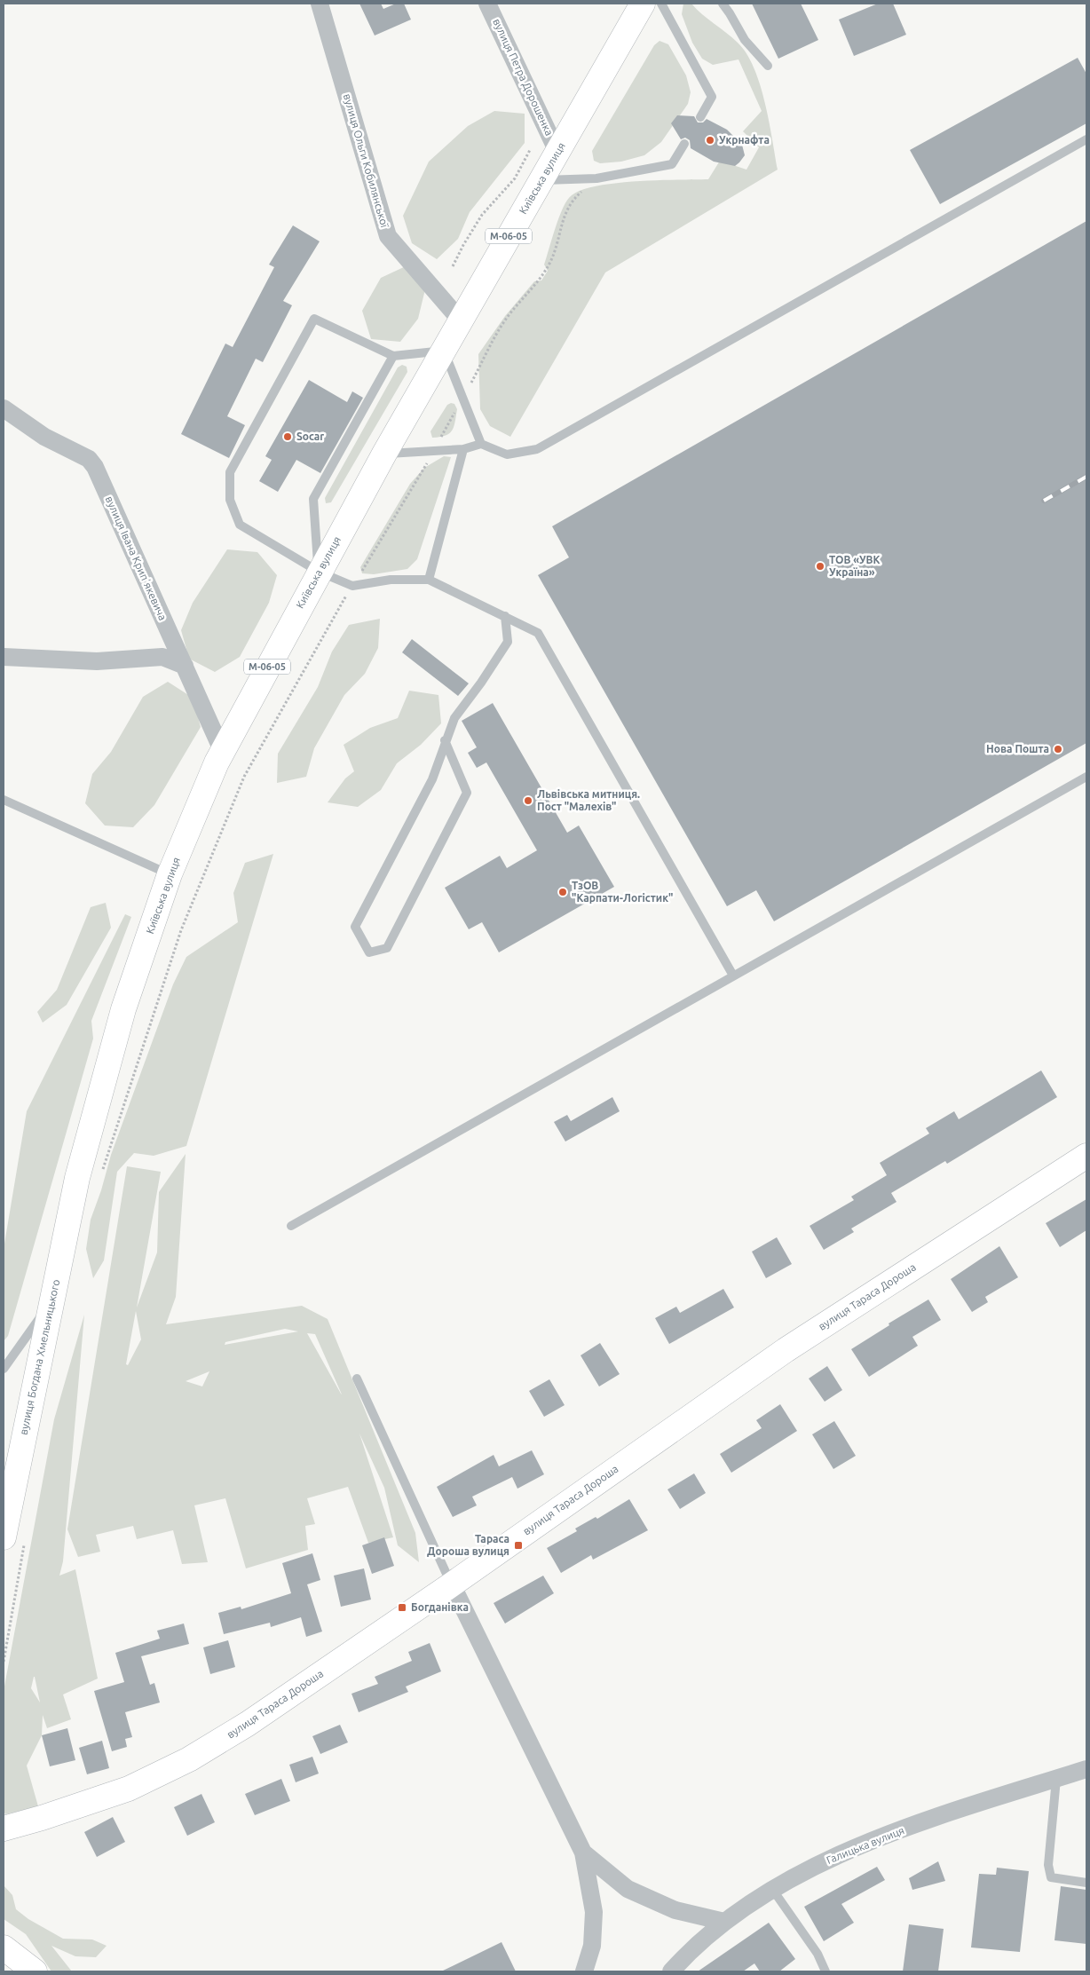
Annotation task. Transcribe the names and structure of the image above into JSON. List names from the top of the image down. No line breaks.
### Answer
{"streets":{"main road":["Київська вулиця","М-06-05","вулиця Тараса Дороша","вулиця Богдана Хмельницького"],"street":["вулиця Петра Дорошенка","вулиця Ольги Кобилянської","вулиця Івана Крипʼякевича","Галицька вулиця"]},"crossings":[["вулиця Петра Дорошенка","Київська вулиця"],["вулиця Ольги Кобилянської","Київська вулиця"],["Київська вулиця","вулиця Івана Крипʼякевича"],["Київська вулиця","вулиця Богдана Хмельницького"]],"places":{"other":["Укрнафта","Socar","ТОВ «УВК Україна»","Нова Пошта","Львівська митниця. Пост \"Малехів\"","ТзОВ \"Карпати-Логістик\""],"transit":["Тараса Дороша вулиця","Богданівка"]}}
